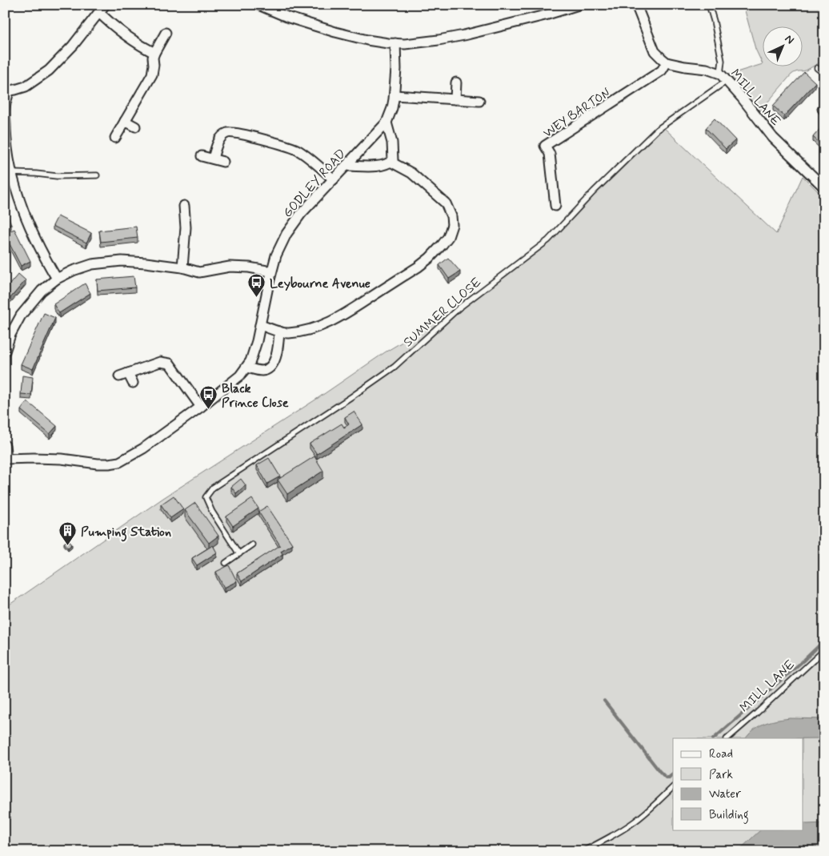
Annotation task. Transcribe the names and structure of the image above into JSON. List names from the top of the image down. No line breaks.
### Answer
{"streets":{"street":["MILL LANE","WEY BARTON","GODLEY ROAD"],"lane":["SUMMER CLOSE"]},"crossings":[["MILL LANE","WEY BARTON"],["MILL LANE","SUMMER CLOSE"]],"places":{"bus stop":["Leybourne Avenue","Black Prince Close"],"building":["Pumping Station"]},"legend":["Road","Park","Water","Building"],"north":"top right"}
